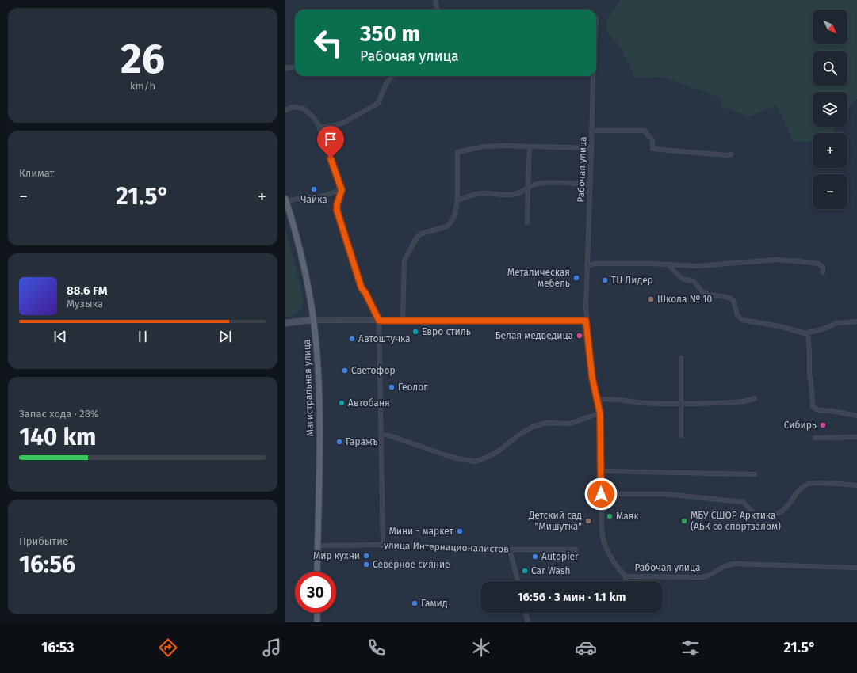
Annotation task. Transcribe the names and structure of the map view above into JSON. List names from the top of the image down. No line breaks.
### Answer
{"streets":{"main road":["Магистральная улица"],"street":["Рабочая улица","улица Интернационалистов"]},"crossings":[["Магистральная улица","улица Интернационалистов"]],"places":["Чайка","Металическая мебель","ТЦ Лидер","Школа № 10","Евро стиль","Белая медведица","Автоштучка","Светофор","Геолог","Автобаня","Сибирь","Гаражъ","Маяк","Детский сад \"Мишутка\"","МБУ СШОР Арктика (АБК со спортзалом)","Мини - маркет","Мир кухни","Autopier","Северное сияние","Car Wash","Гамид"],"north":"bottom right","page":{"tile":[["26","km/h"],"Климат",["Запас хода · 28%","140 km"],["Прибытие","16:56"]],"map_buttons":["+","−"],"turn":["350 m","Рабочая улица"],"heat":["−","21.5°","+"],"song":["88.6 FM","Музыка"],"limit":"30","trip":"16:56 · 3 мин · 1.1 km","tabs":["16:53","21.5°"]}}
